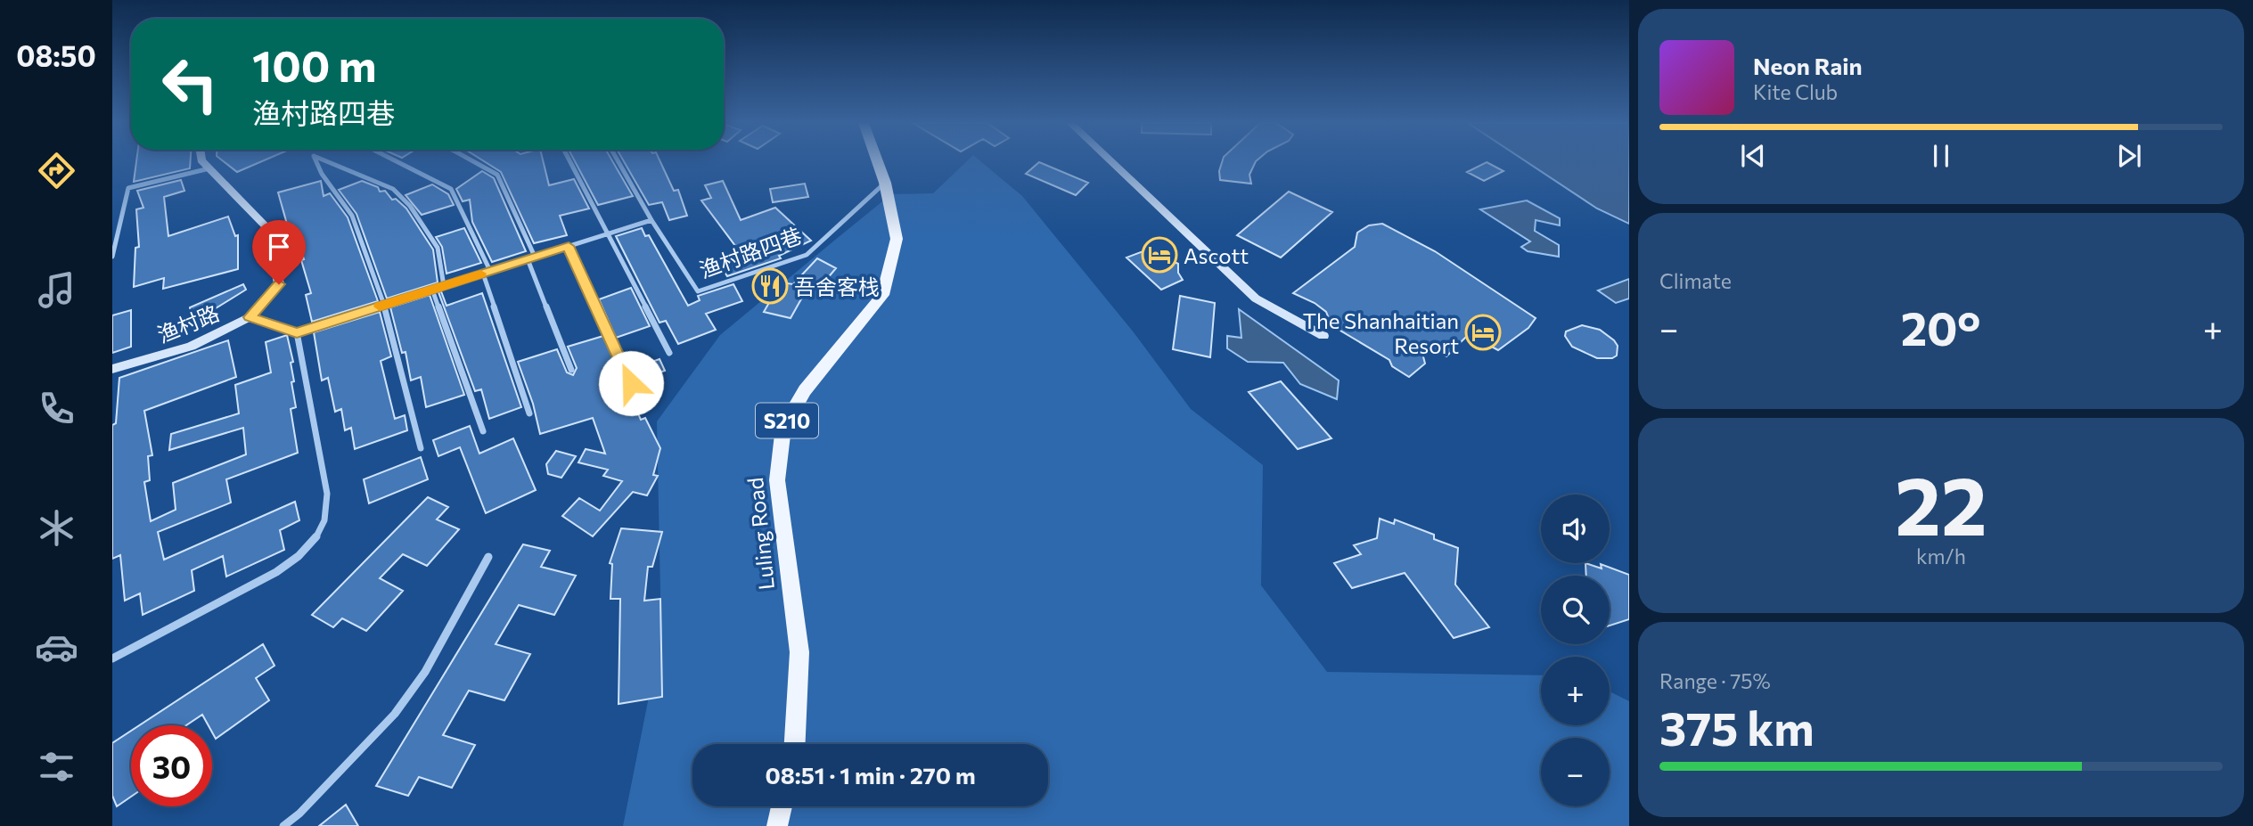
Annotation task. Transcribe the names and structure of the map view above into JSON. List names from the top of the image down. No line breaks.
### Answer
{"streets":{"main road":["S210","Luling Road"],"street":["渔村路四巷","渔村路"]},"crossings":[["渔村路四巷","Luling Road"]],"places":{"hotel":["Ascott","The Shanhaitian Resort"],"restaurant":["吾舍客栈"]},"page":{"tabs":"08:50","turn":["100 m","渔村路四巷"],"song":["Neon Rain","Kite Club"],"tile":["Climate",["22","km/h"],["Range · 75%","375 km"]],"heat":["−","20°","+"],"map_buttons":["+","−"],"limit":"30","trip":"08:51 · 1 min · 270 m"}}
